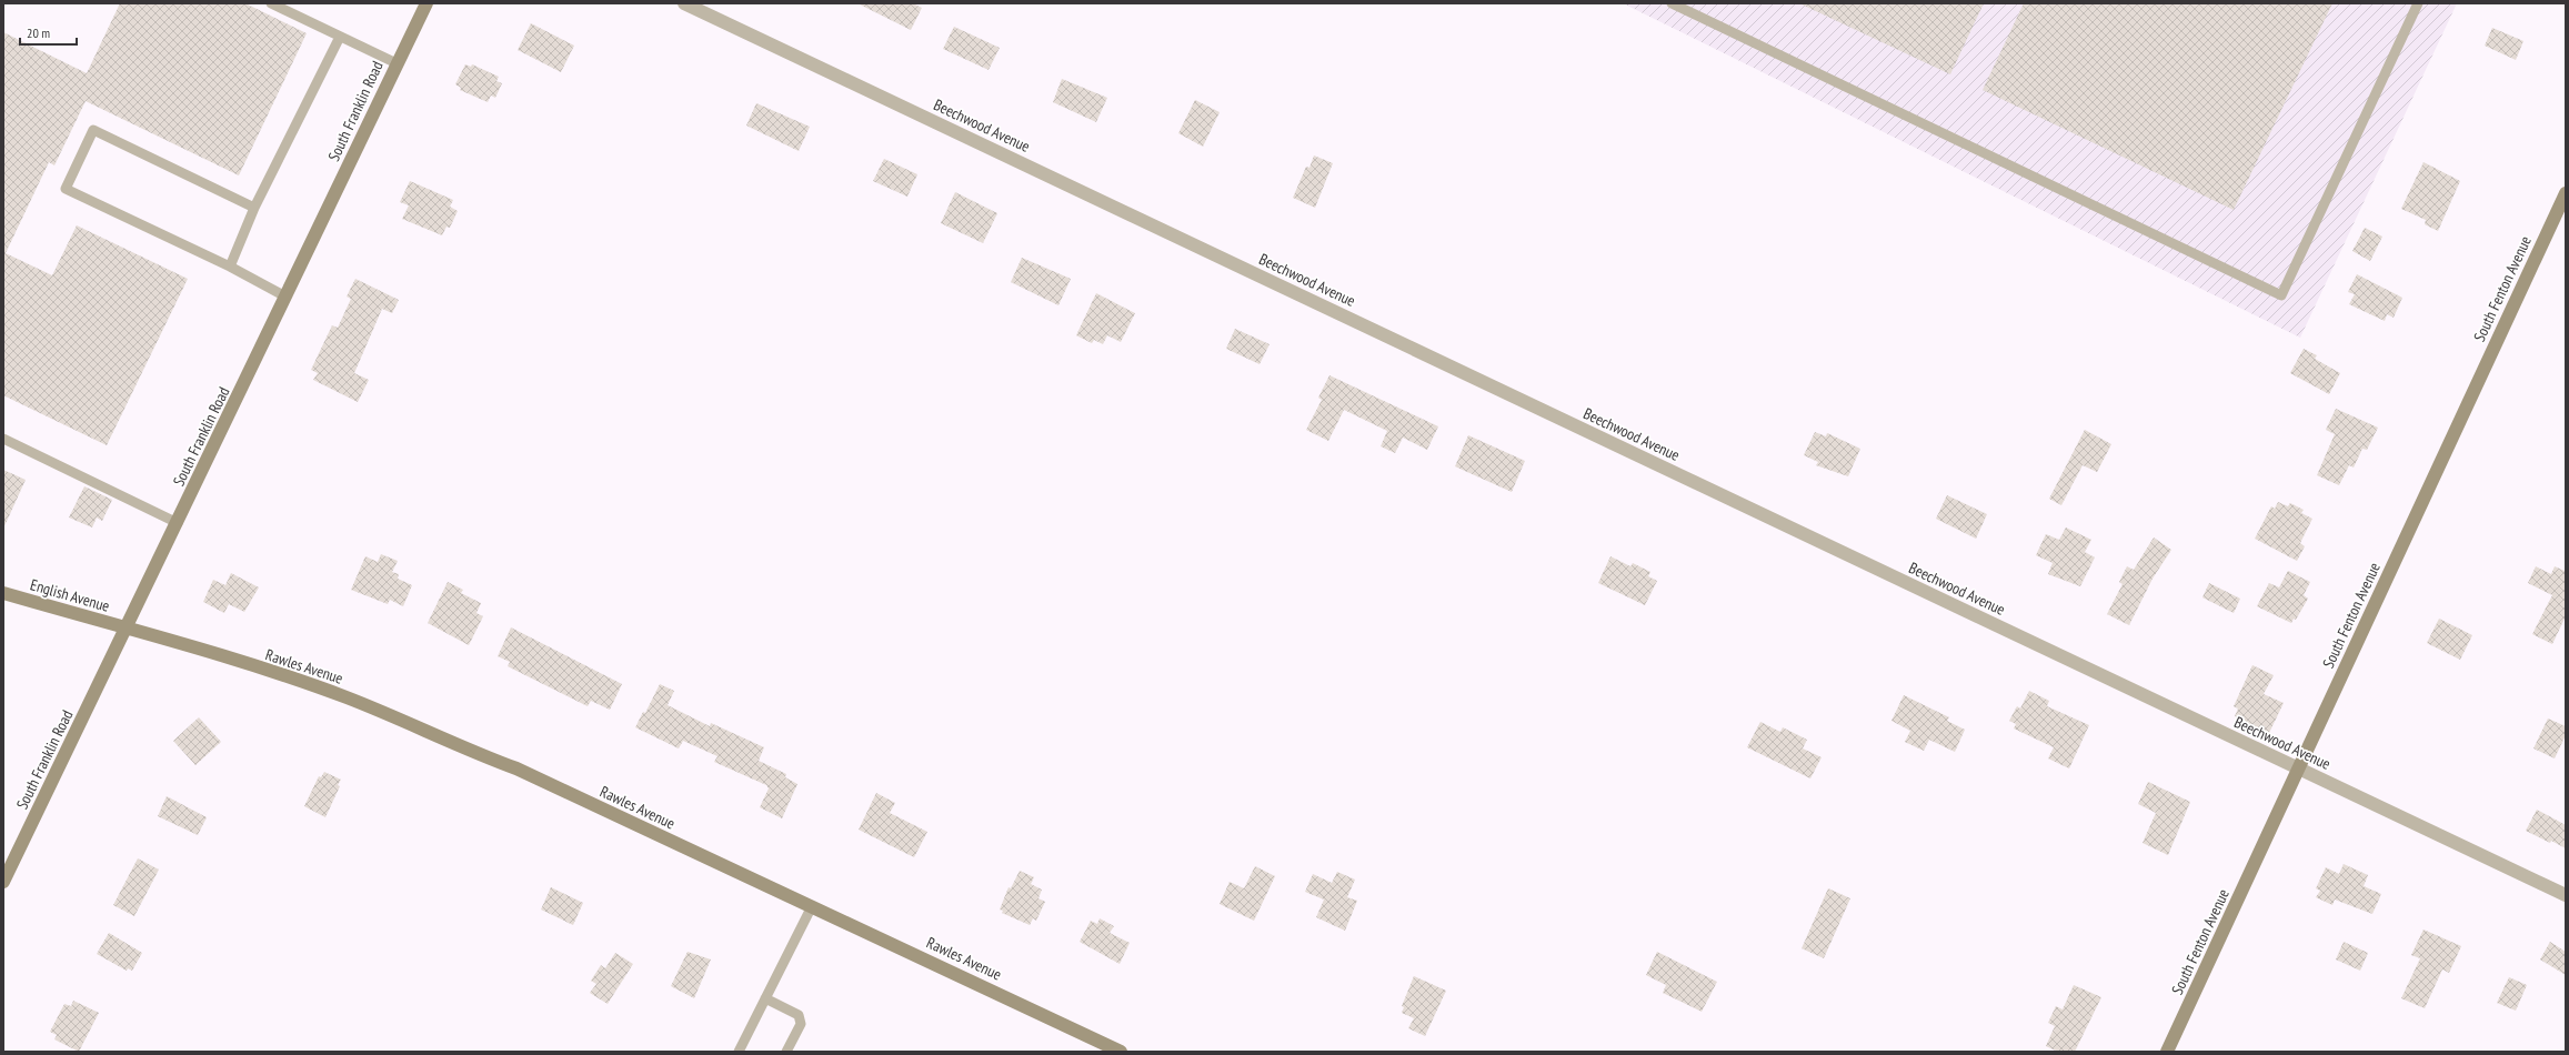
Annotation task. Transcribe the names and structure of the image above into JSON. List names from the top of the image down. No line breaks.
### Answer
{"streets":{"street":["South Franklin Road","Beechwood Avenue","South Fenton Avenue","English Avenue","Rawles Avenue"]},"crossings":[["South Franklin Road","English Avenue"],["South Franklin Road","Rawles Avenue"],["Beechwood Avenue","South Fenton Avenue"],["English Avenue","Rawles Avenue"]],"scale_bar":"20 m"}
